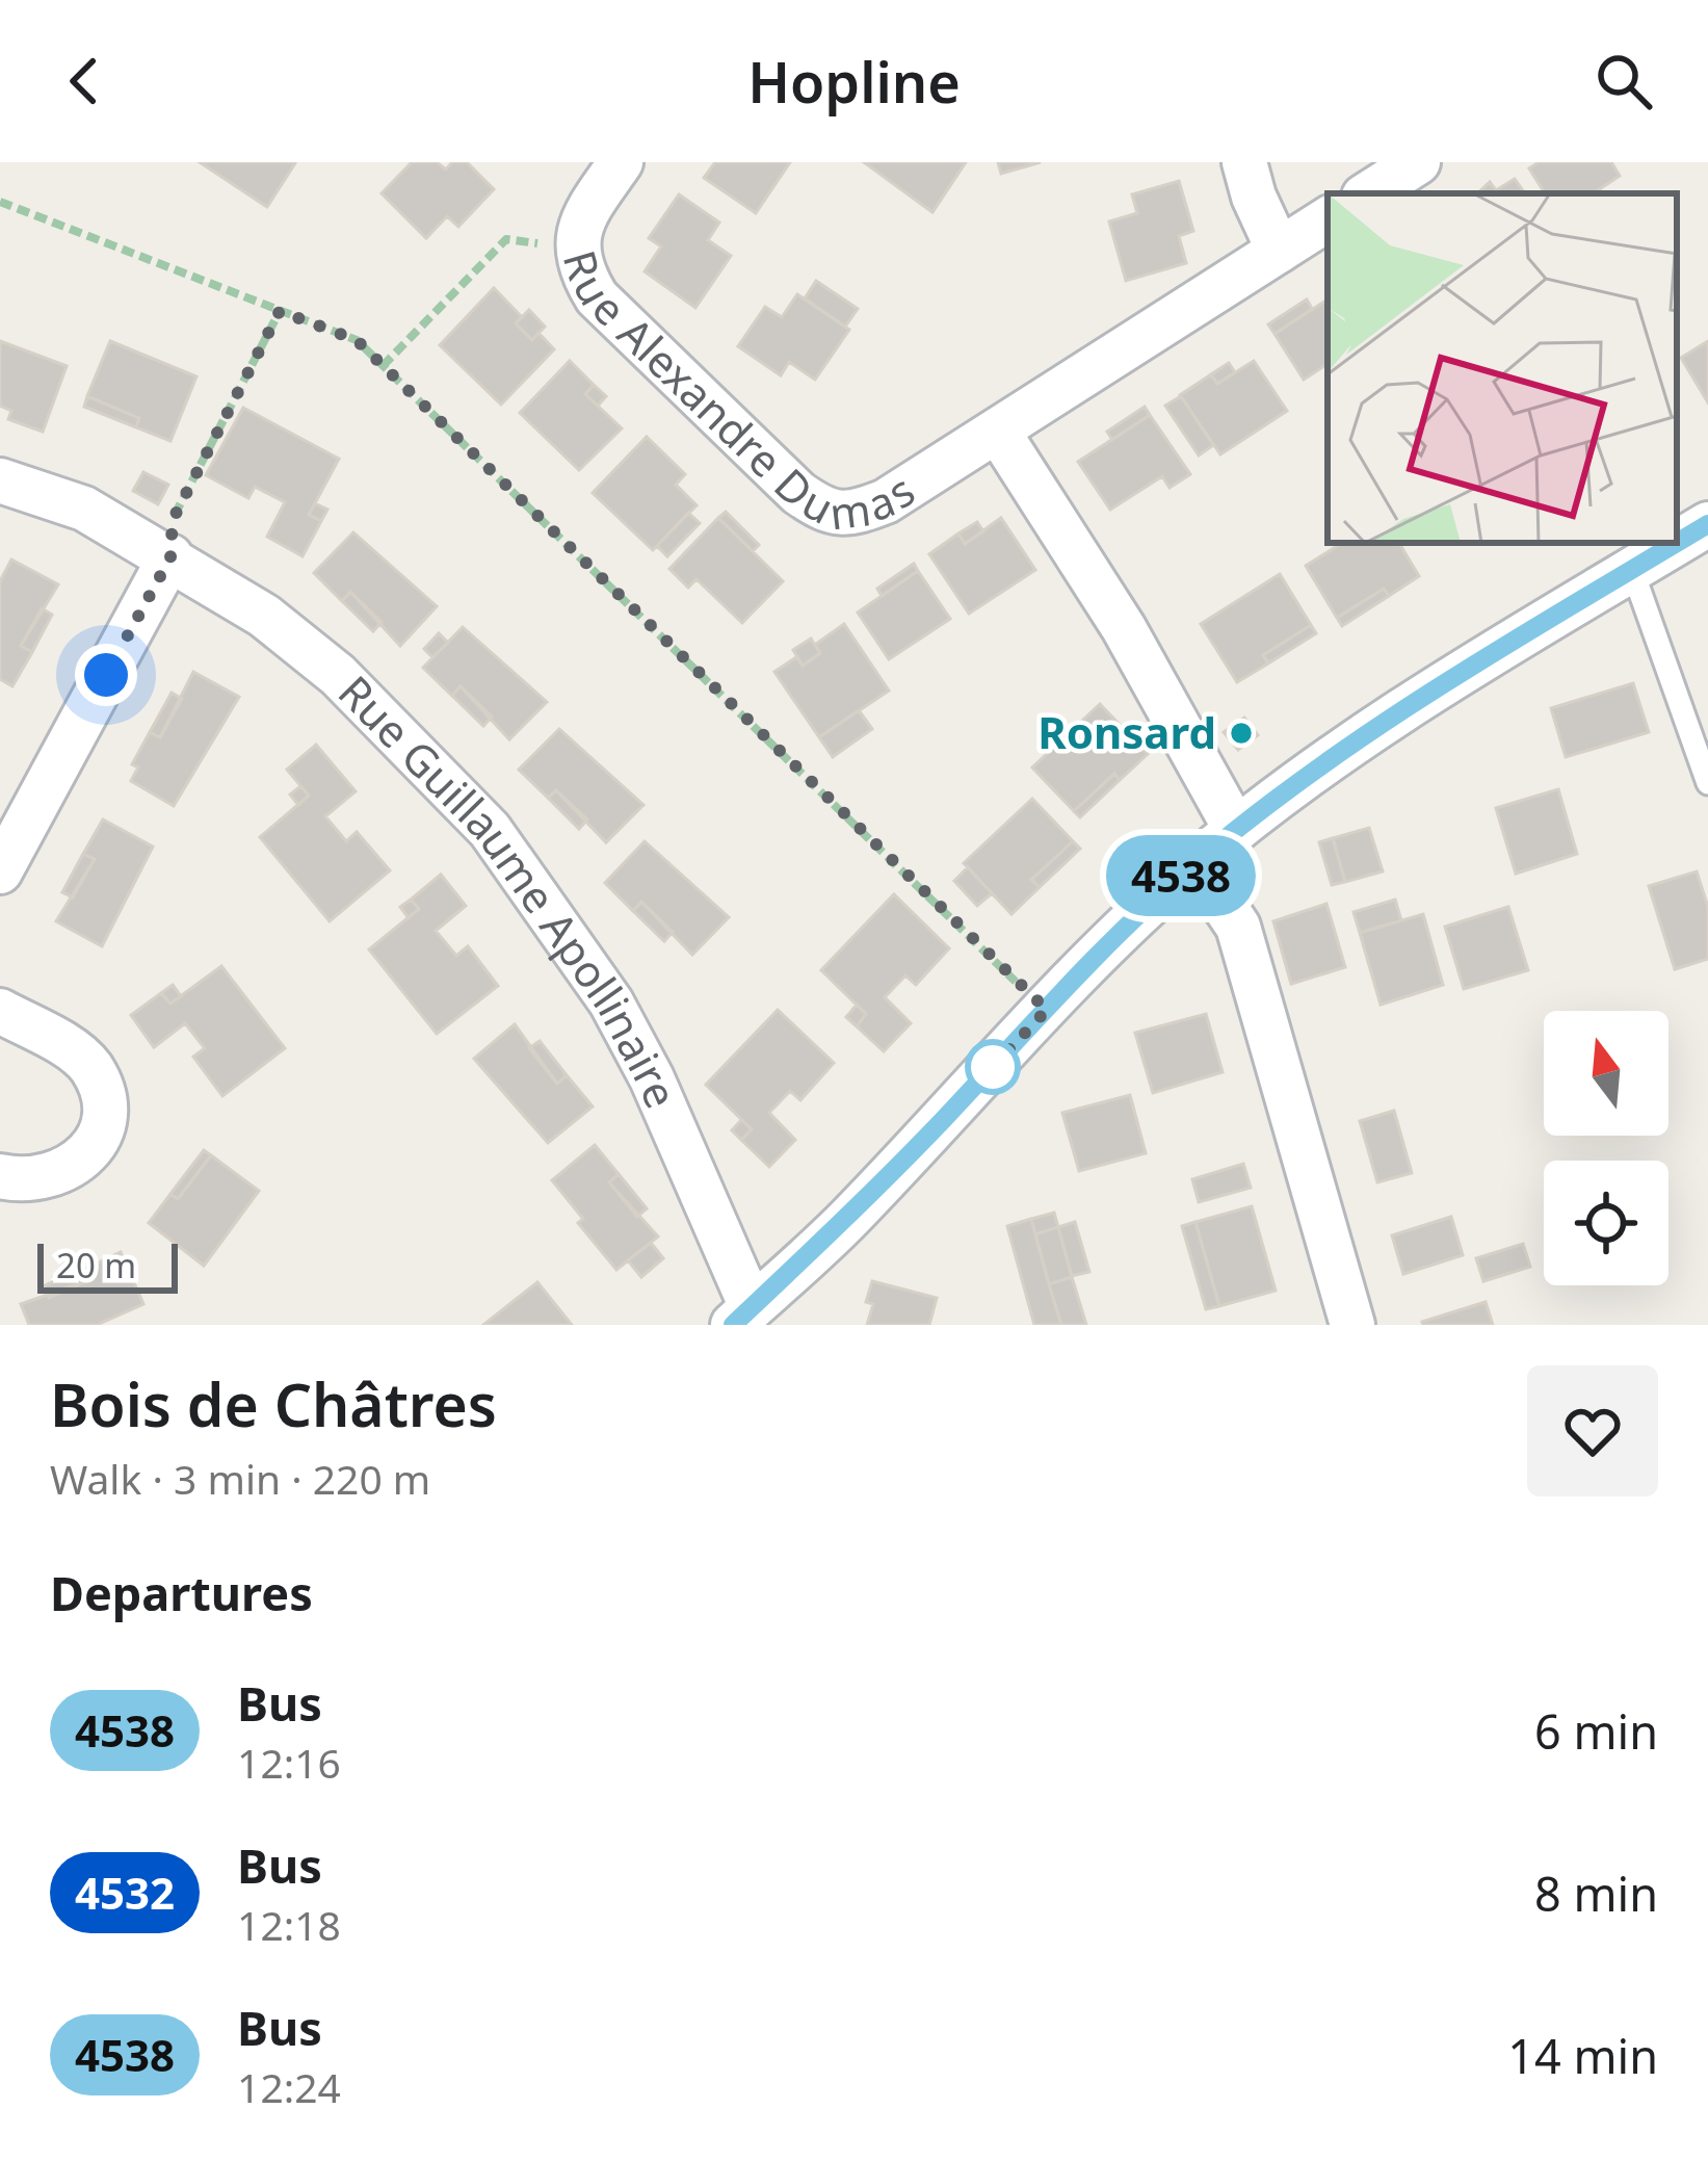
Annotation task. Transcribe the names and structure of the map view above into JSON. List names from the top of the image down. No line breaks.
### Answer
{"streets":{"street":["Rue Alexandre Dumas","Rue Guillaume Apollinaire"]},"places":["Ronsard"],"lines":["bus line 4538"],"scale_bar":"20 m","north":"top","page":{"header":"Hopline","on_map":"4538","scale":"20 m","heading":[["Bois de Châtres","Walk · 3 min · 220 m"],"Departures"],"list":[{"mark":"4538","name":"Bus","note":"12:16","value":"6 min"},{"mark":"4532","name":"Bus","note":"12:18","value":"8 min"},{"mark":"4538","name":"Bus","note":"12:24","value":"14 min"}]}}
